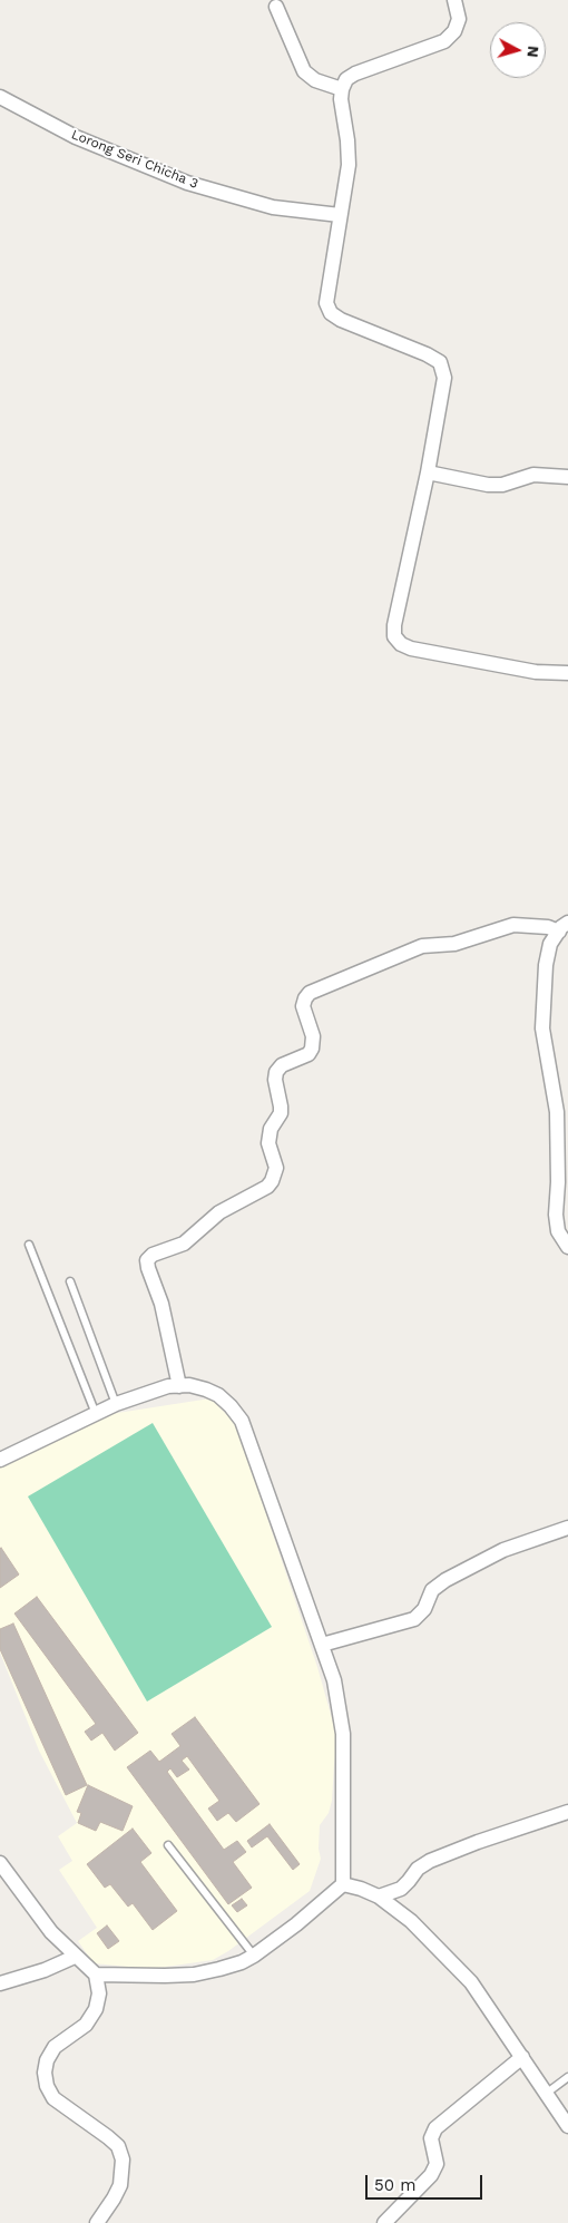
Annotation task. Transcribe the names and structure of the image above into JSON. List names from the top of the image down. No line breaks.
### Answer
{"streets":{"street":["Lorong Seri Chicha 3"]},"scale_bar":"50 m","north":"right"}
